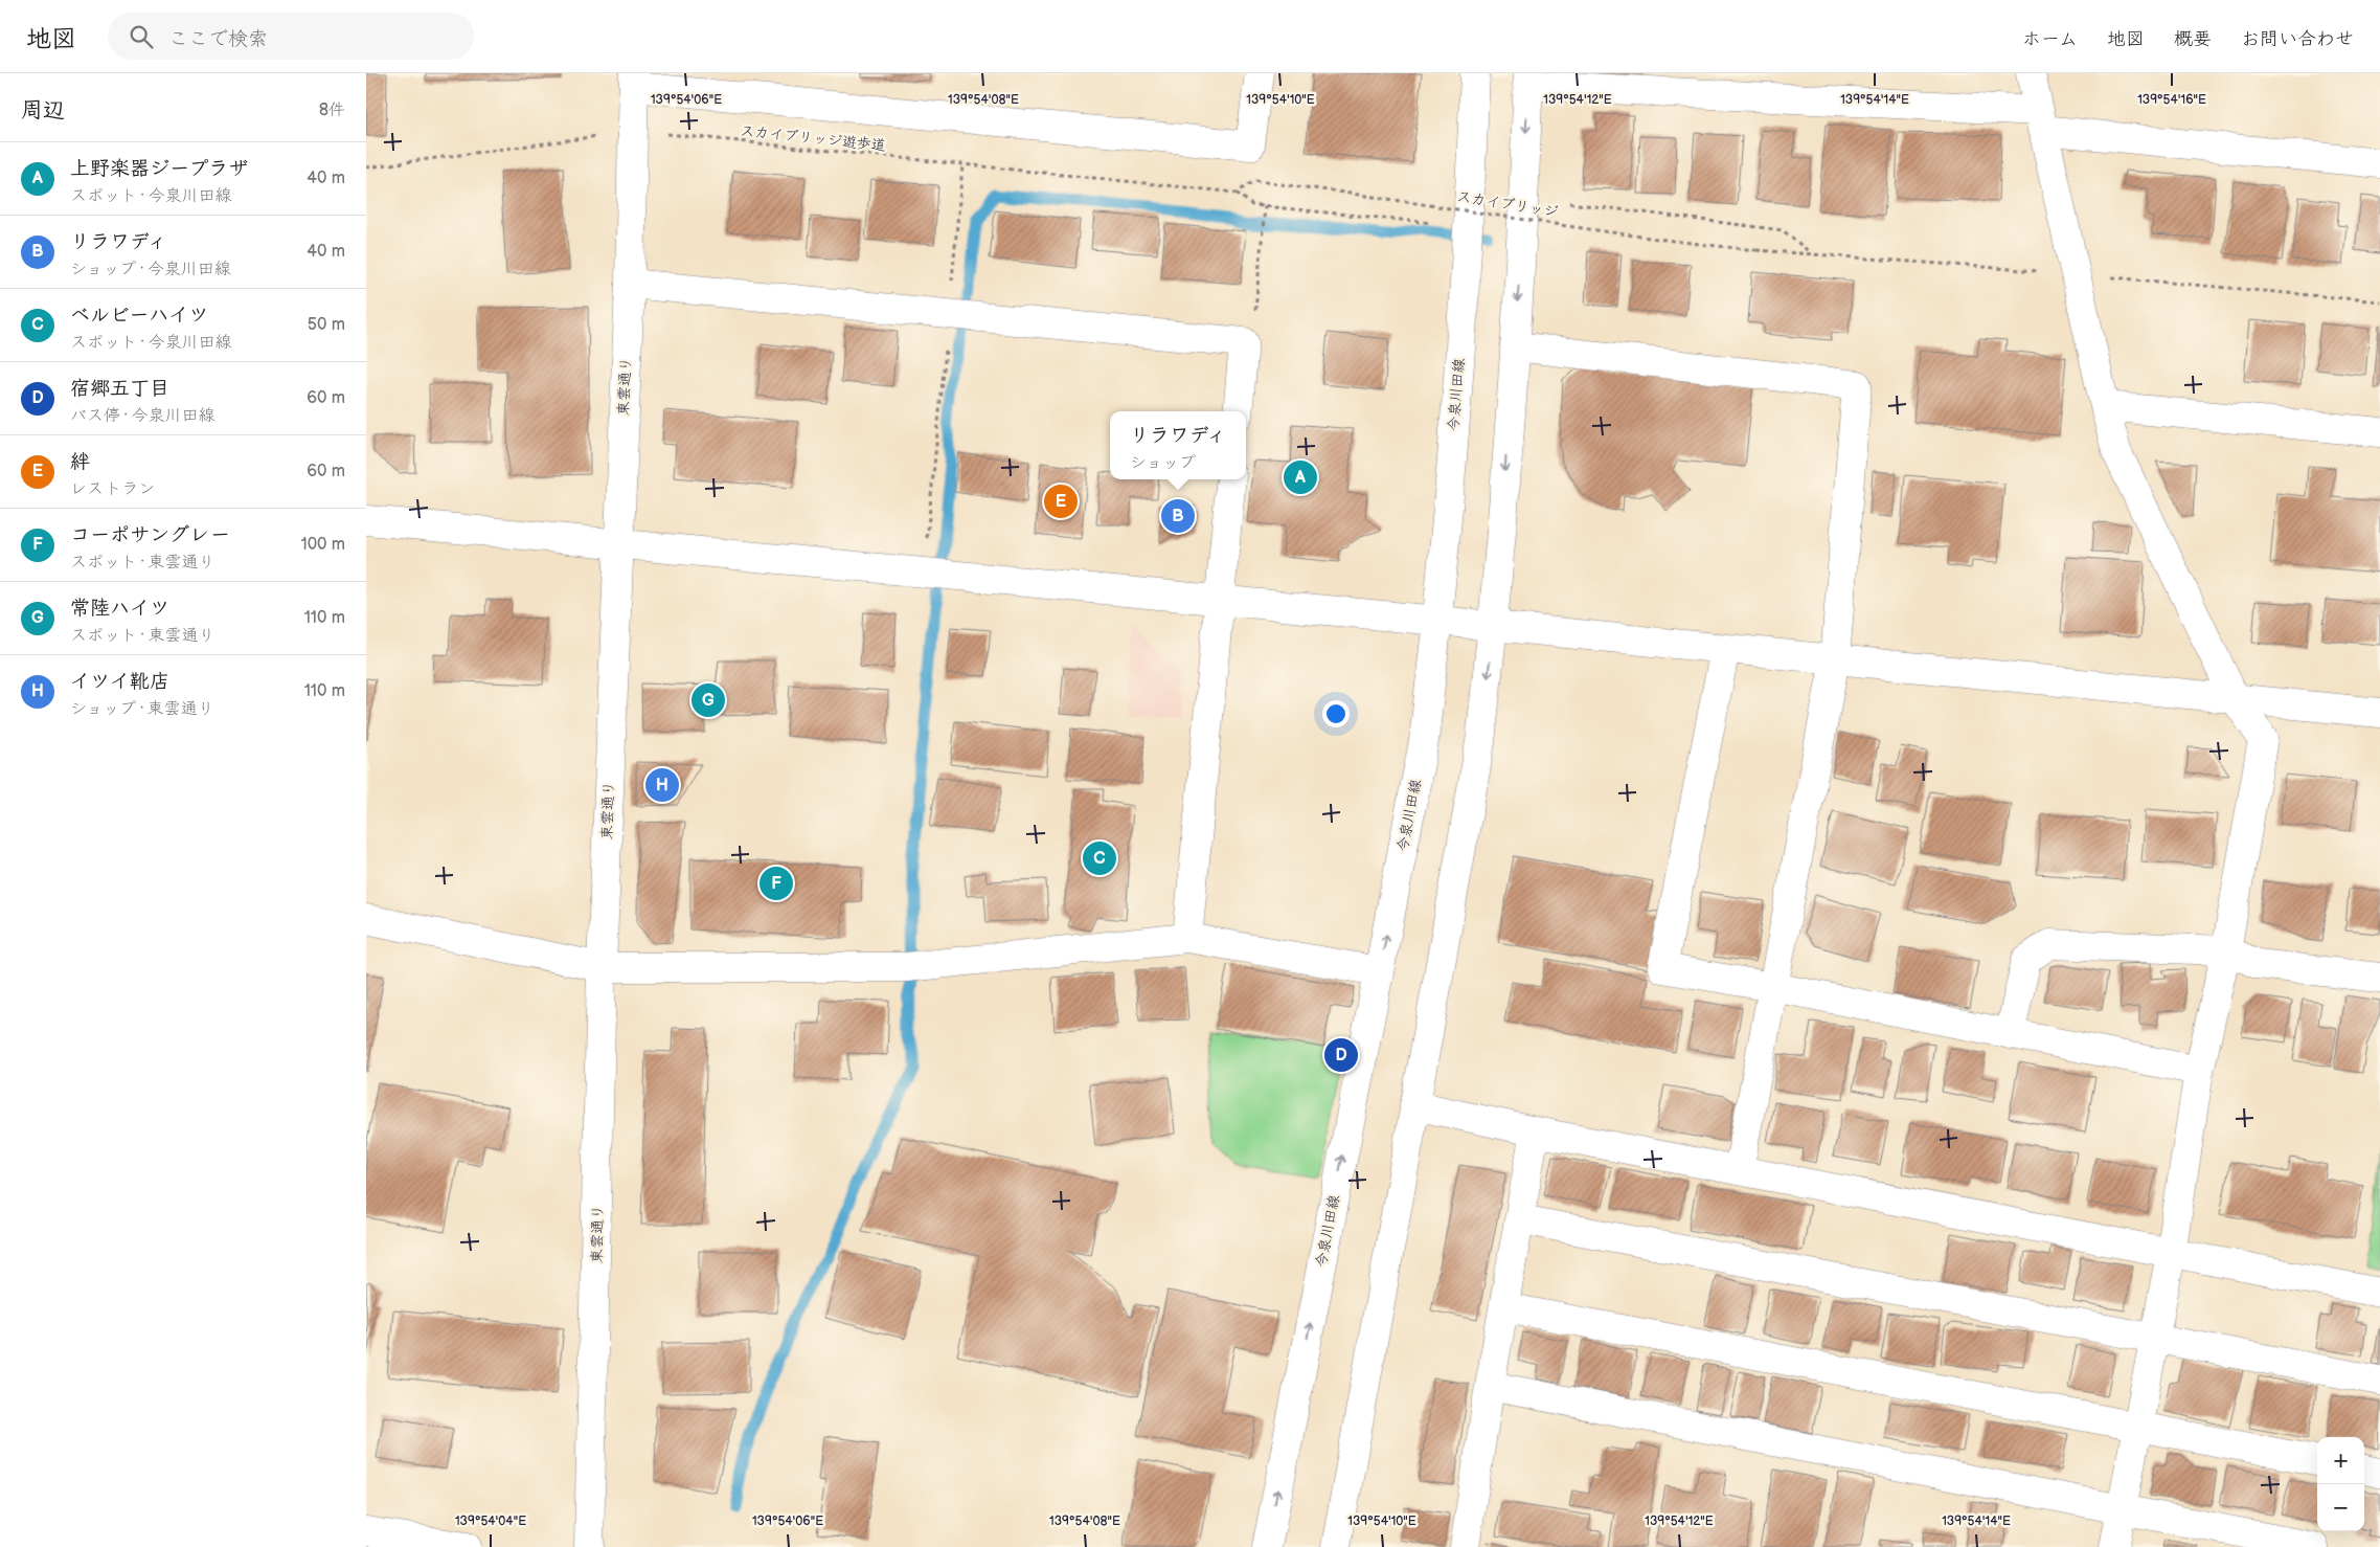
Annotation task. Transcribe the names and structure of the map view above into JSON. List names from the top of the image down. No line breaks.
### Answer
{"streets":{"street":["東雲通り","今泉川田線"],"path":["スカイブリッジ遊歩道","スカイブリッジ"]},"crossings":[["スカイブリッジ遊歩道","スカイブリッジ"],["スカイブリッジ遊歩道","東雲通り"]],"page":{"header":"地図","search":"ここで検索","nav":["ホーム","地図","概要","お問い合わせ"],"heading":["周辺","8件"],"list":[{"mark":"A","name":"上野楽器ジープラザ","note":"スポット · 今泉川田線","value":"40 m"},{"mark":"B","name":"リラワディ","note":"ショップ · 今泉川田線","value":"40 m"},{"mark":"C","name":"ベルビーハイツ","note":"スポット · 今泉川田線","value":"50 m"},{"mark":"D","name":"宿郷五丁目","note":"バス停 · 今泉川田線","value":"60 m"},{"mark":"E","name":"絆","note":"レストラン","value":"60 m"},{"mark":"F","name":"コーポサングレー","note":"スポット · 東雲通り","value":"100 m"},{"mark":"G","name":"常陸ハイツ","note":"スポット · 東雲通り","value":"110 m"},{"mark":"H","name":"イツイ靴店","note":"ショップ · 東雲通り","value":"110 m"}],"popup":["リラワディ","ショップ"],"pins":["A","E","B","G","H","C","F","D"],"map_buttons":["+","−"]},"coordinates":["139°54'06\"E","139°54'08\"E","139°54'10\"E","139°54'12\"E","139°54'14\"E","139°54'16\"E","139°54'04\"E"]}
